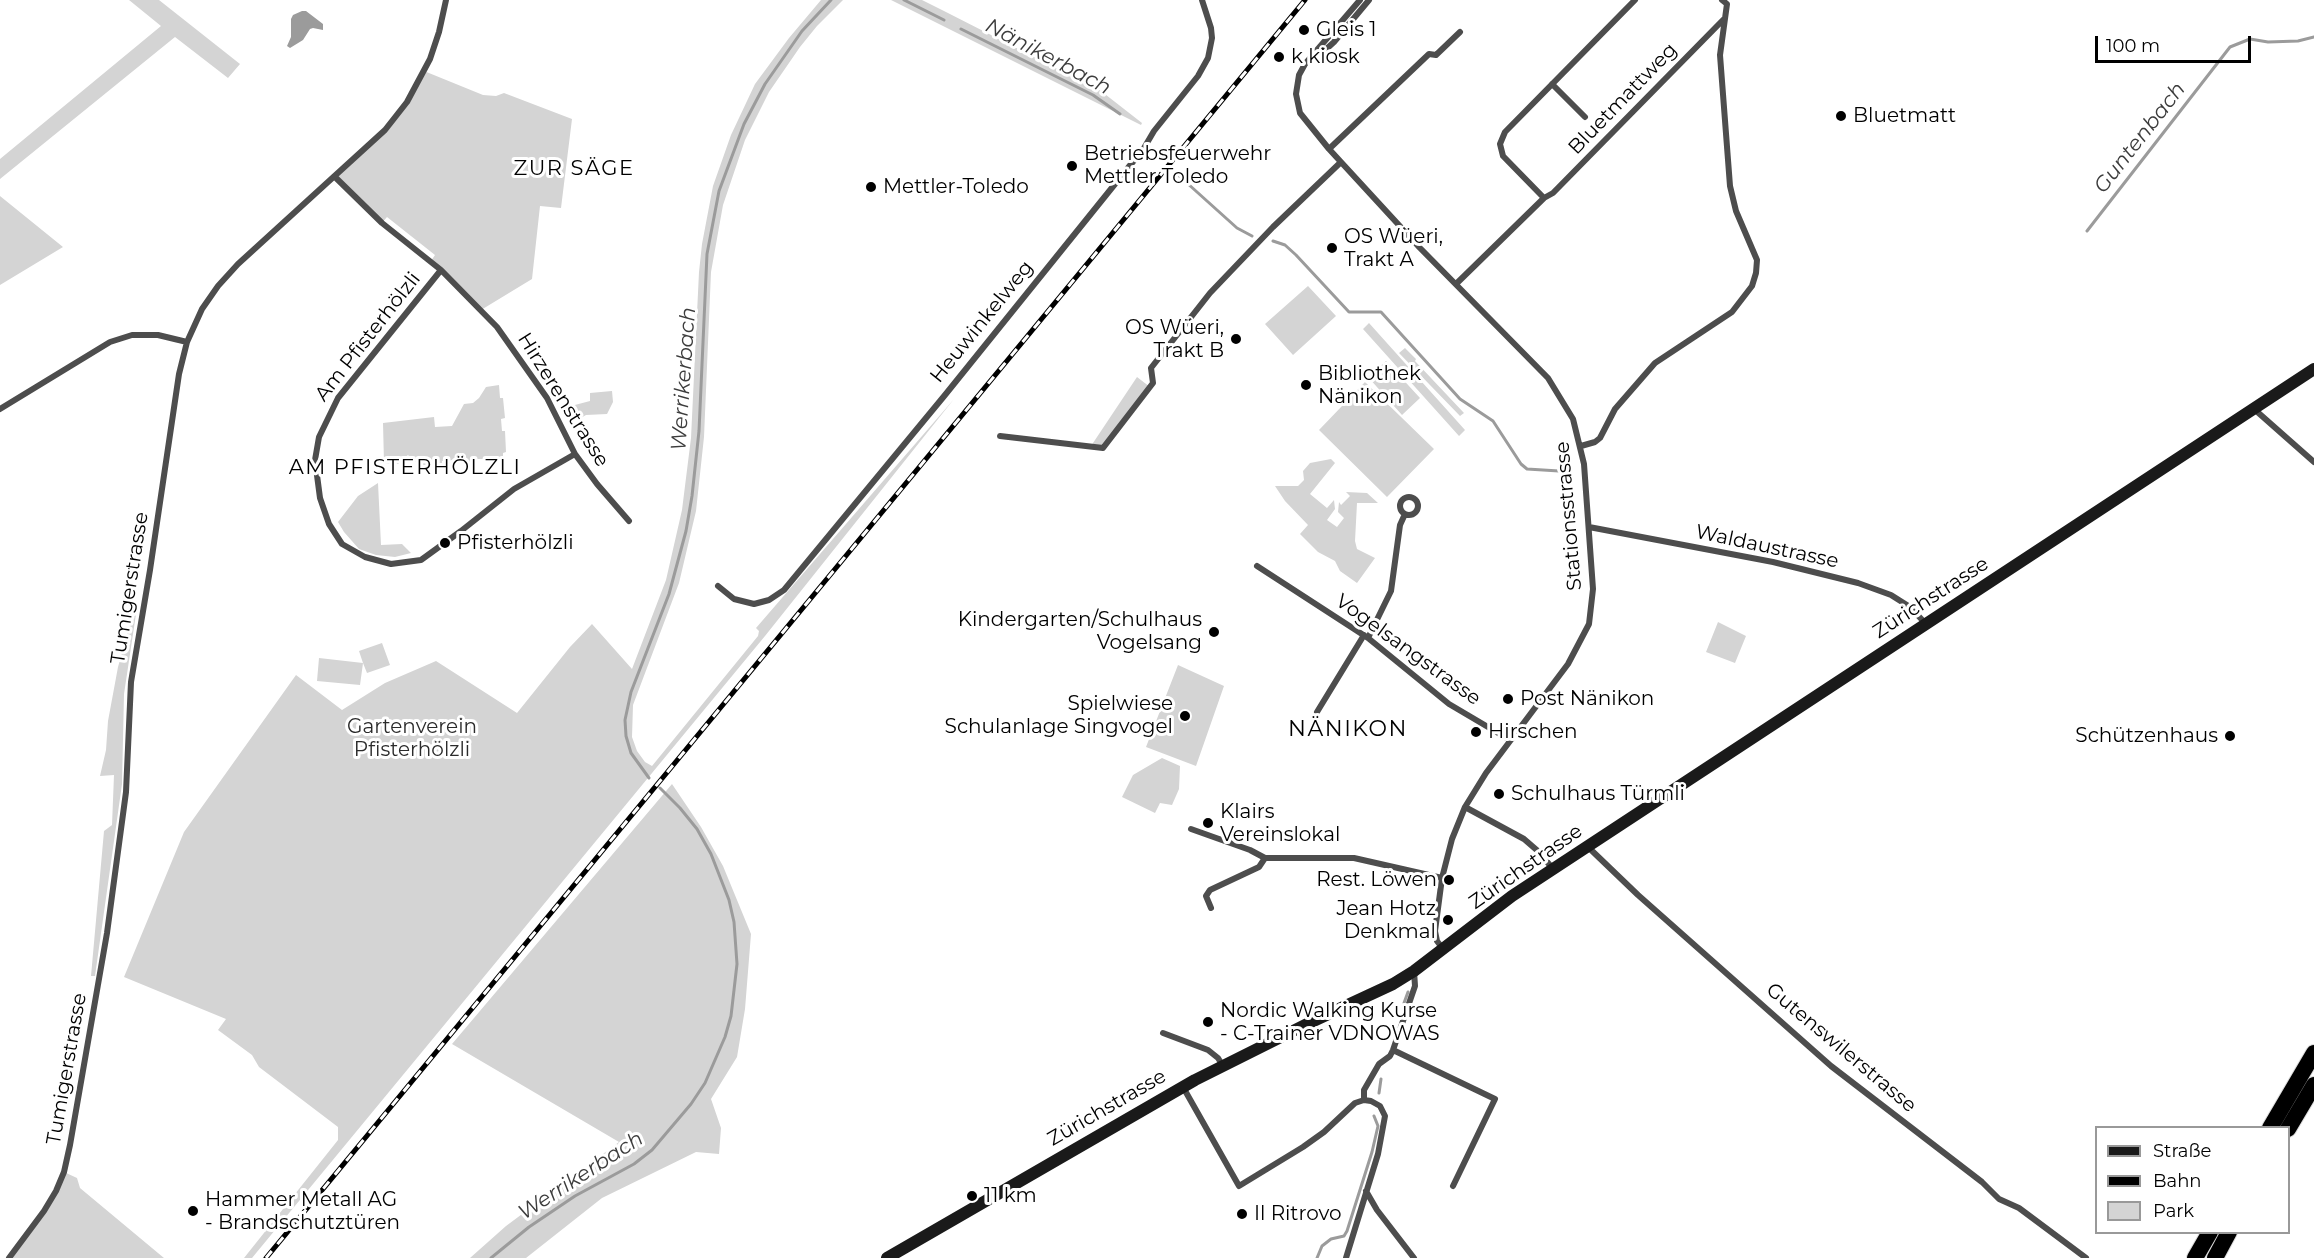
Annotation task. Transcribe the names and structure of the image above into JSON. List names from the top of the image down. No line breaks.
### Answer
{"streets":{"main road":["Zürichstrasse"],"street":["Bluetmattweg","Heuwinkelweg","Am Pfisterhölzli","Hirzerenstrasse","Stationsstrasse","Waldaustrasse","Tumigerstrasse","Vogelsangstrasse","Gutenswilerstrasse"]},"crossings":[["Bluetmattweg","Stationsstrasse"],["Am Pfisterhölzli","Hirzerenstrasse"],["Hirzerenstrasse","Tumigerstrasse"],["Stationsstrasse","Waldaustrasse"],["Stationsstrasse","Zürichstrasse"],["Stationsstrasse","Vogelsangstrasse"],["Waldaustrasse","Zürichstrasse"],["Zürichstrasse","Gutenswilerstrasse"]],"districts":["ZUR SÄGE","AM PFISTERHÖLZLI","NÄNIKON"],"water":["Nänikerbach","Guntenbach","Werrikerbach"],"parks":["Gartenverein Pfisterhölzli"],"places":["Gleis 1","k kiosk","Bluetmatt","Betriebsfeuerwehr Mettler Toledo","Mettler-Toledo","OS Wüeri, Trakt A","OS Wüeri, Trakt B","Bibliothek Nänikon","Pfisterhölzli","Kindergarten/Schulhaus Vogelsang","Post Nänikon","Spielwiese Schulanlage Singvogel","Hirschen","Schützenhaus","Schulhaus Türmli","Klairs Vereinslokal","Rest. Löwen","Jean Hotz Denkmal","Nordic Walking Kurse - C-Trainer VDNOWAS","11 km","Hammer Metall AG - Brandschutztüren","Il Ritrovo"],"legend":["Straße","Bahn","Park"],"scale_bar":"100 m"}
